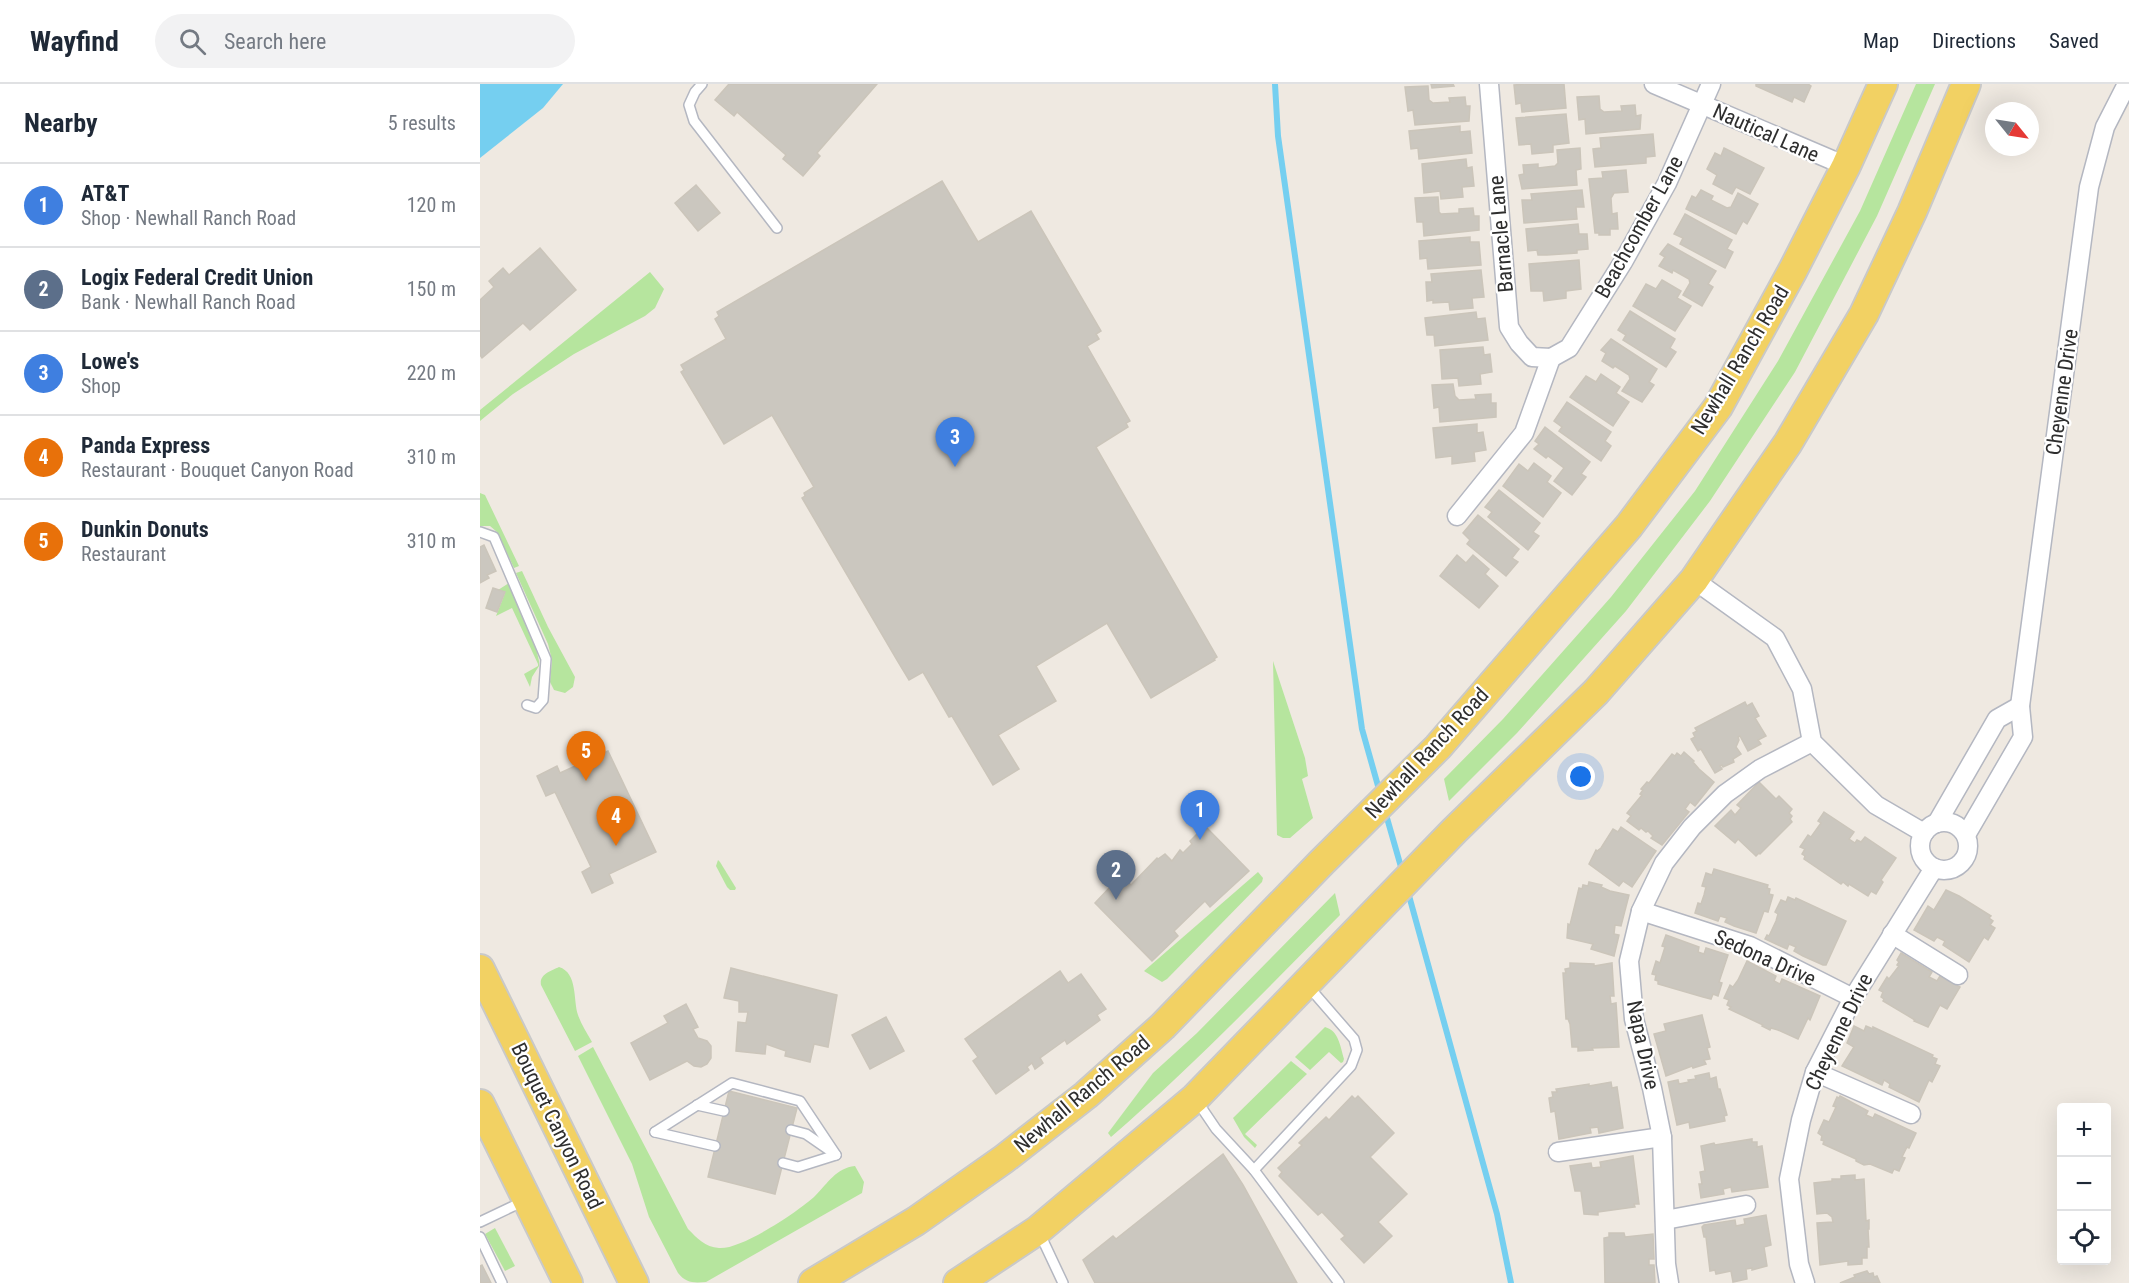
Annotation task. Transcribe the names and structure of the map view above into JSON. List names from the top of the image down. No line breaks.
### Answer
{"streets":{"main road":["Newhall Ranch Road","Bouquet Canyon Road"],"street":["Nautical Lane","Beachcomber Lane","Barnacle Lane","Cheyenne Drive","Sedona Drive","Napa Drive"]},"crossings":[["Nautical Lane","Beachcomber Lane"],["Nautical Lane","Newhall Ranch Road"],["Beachcomber Lane","Barnacle Lane"],["Cheyenne Drive","Sedona Drive"],["Sedona Drive","Napa Drive"]],"north":"bottom right","page":{"header":"Wayfind","search":"Search here","nav":["Map","Directions","Saved"],"heading":["Nearby","5 results"],"list":[{"mark":"1","name":"AT&T","note":"Shop · Newhall Ranch Road","value":"120 m"},{"mark":"2","name":"Logix Federal Credit Union","note":"Bank · Newhall Ranch Road","value":"150 m"},{"mark":"3","name":"Lowe's","note":"Shop","value":"220 m"},{"mark":"4","name":"Panda Express","note":"Restaurant · Bouquet Canyon Road","value":"310 m"},{"mark":"5","name":"Dunkin Donuts","note":"Restaurant","value":"310 m"}],"pins":["3","5","1","4","2"],"map_buttons":["+","−"]}}
